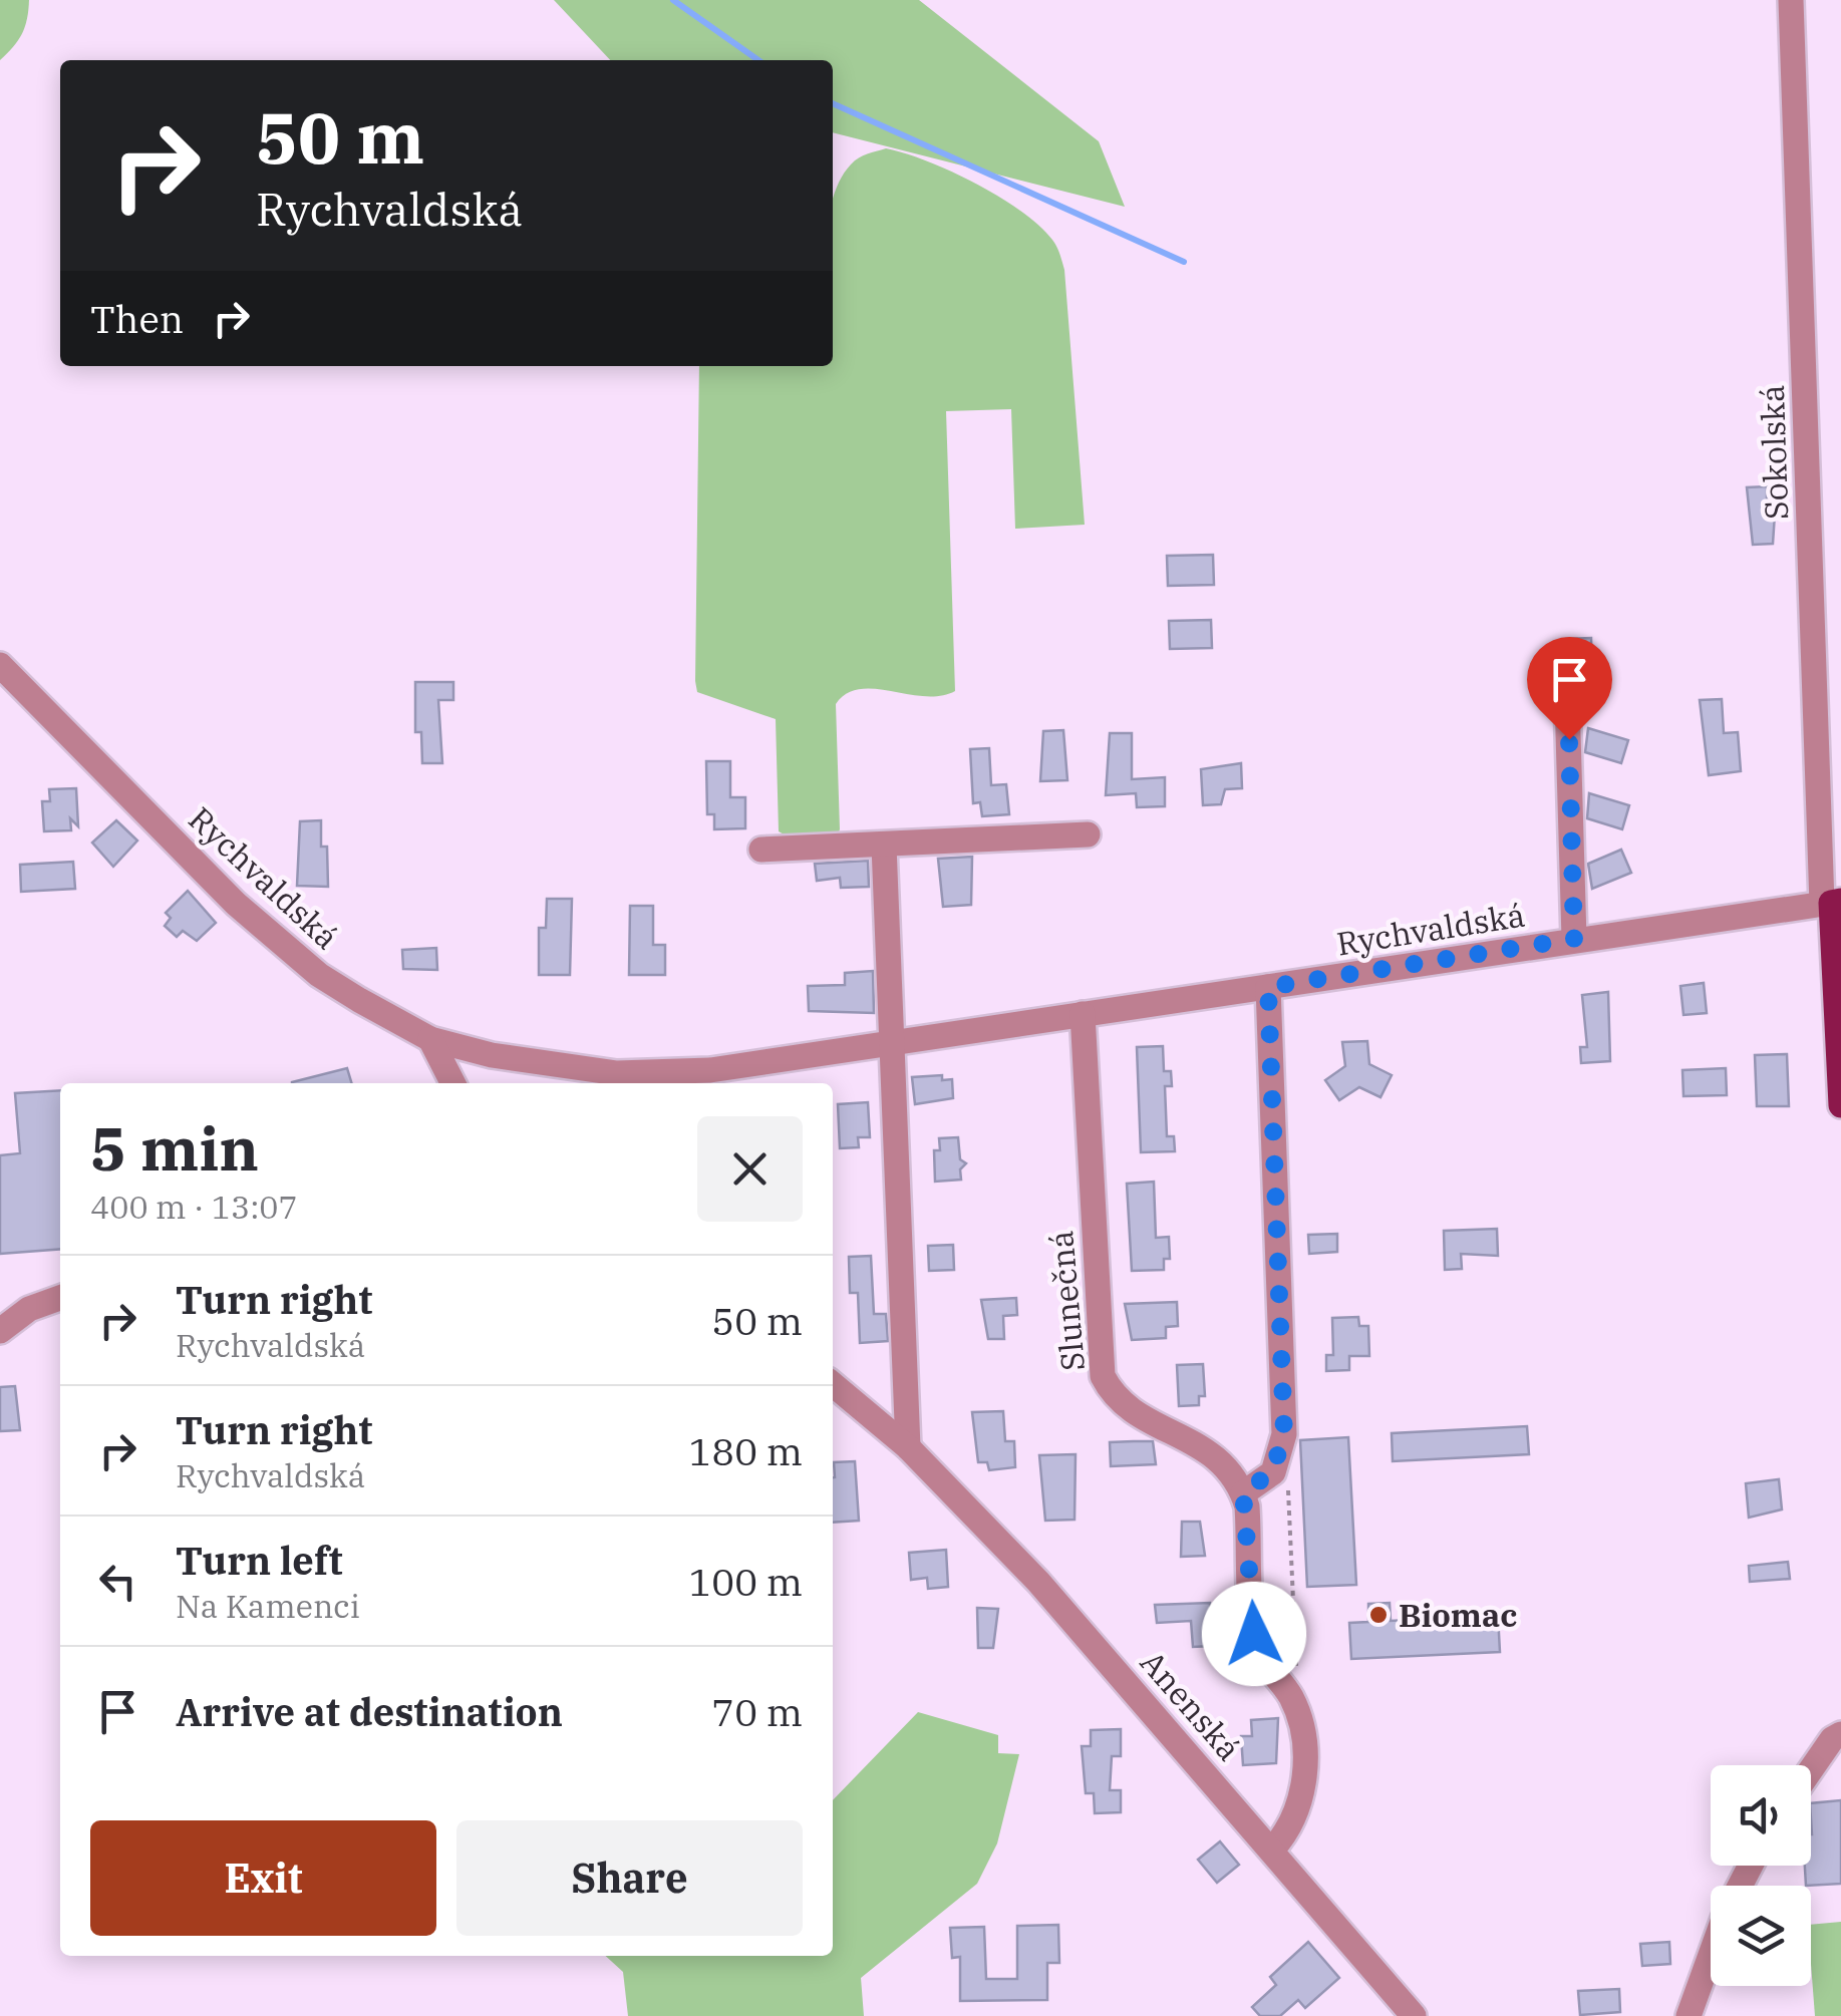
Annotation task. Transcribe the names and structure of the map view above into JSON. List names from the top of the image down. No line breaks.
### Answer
{"streets":{"main road":["Sokolská"],"street":["Rychvaldská","Slunečná","Anenská"]},"crossings":[["Sokolská","Rychvaldská"],["Rychvaldská","Slunečná"]],"places":["Biomac"],"page":{"turn":["50 m","Rychvaldská"],"then":"Then","heading":["5 min","400 m · 13:07"],"list":[{"name":"Turn right","note":"Rychvaldská","value":"50 m"},{"name":"Turn right","note":"Rychvaldská","value":"180 m"},{"name":"Turn left","note":"Na Kamenci","value":"100 m"},{"name":"Arrive at destination","value":"70 m"}],"buttons":["Exit","Share"]}}
